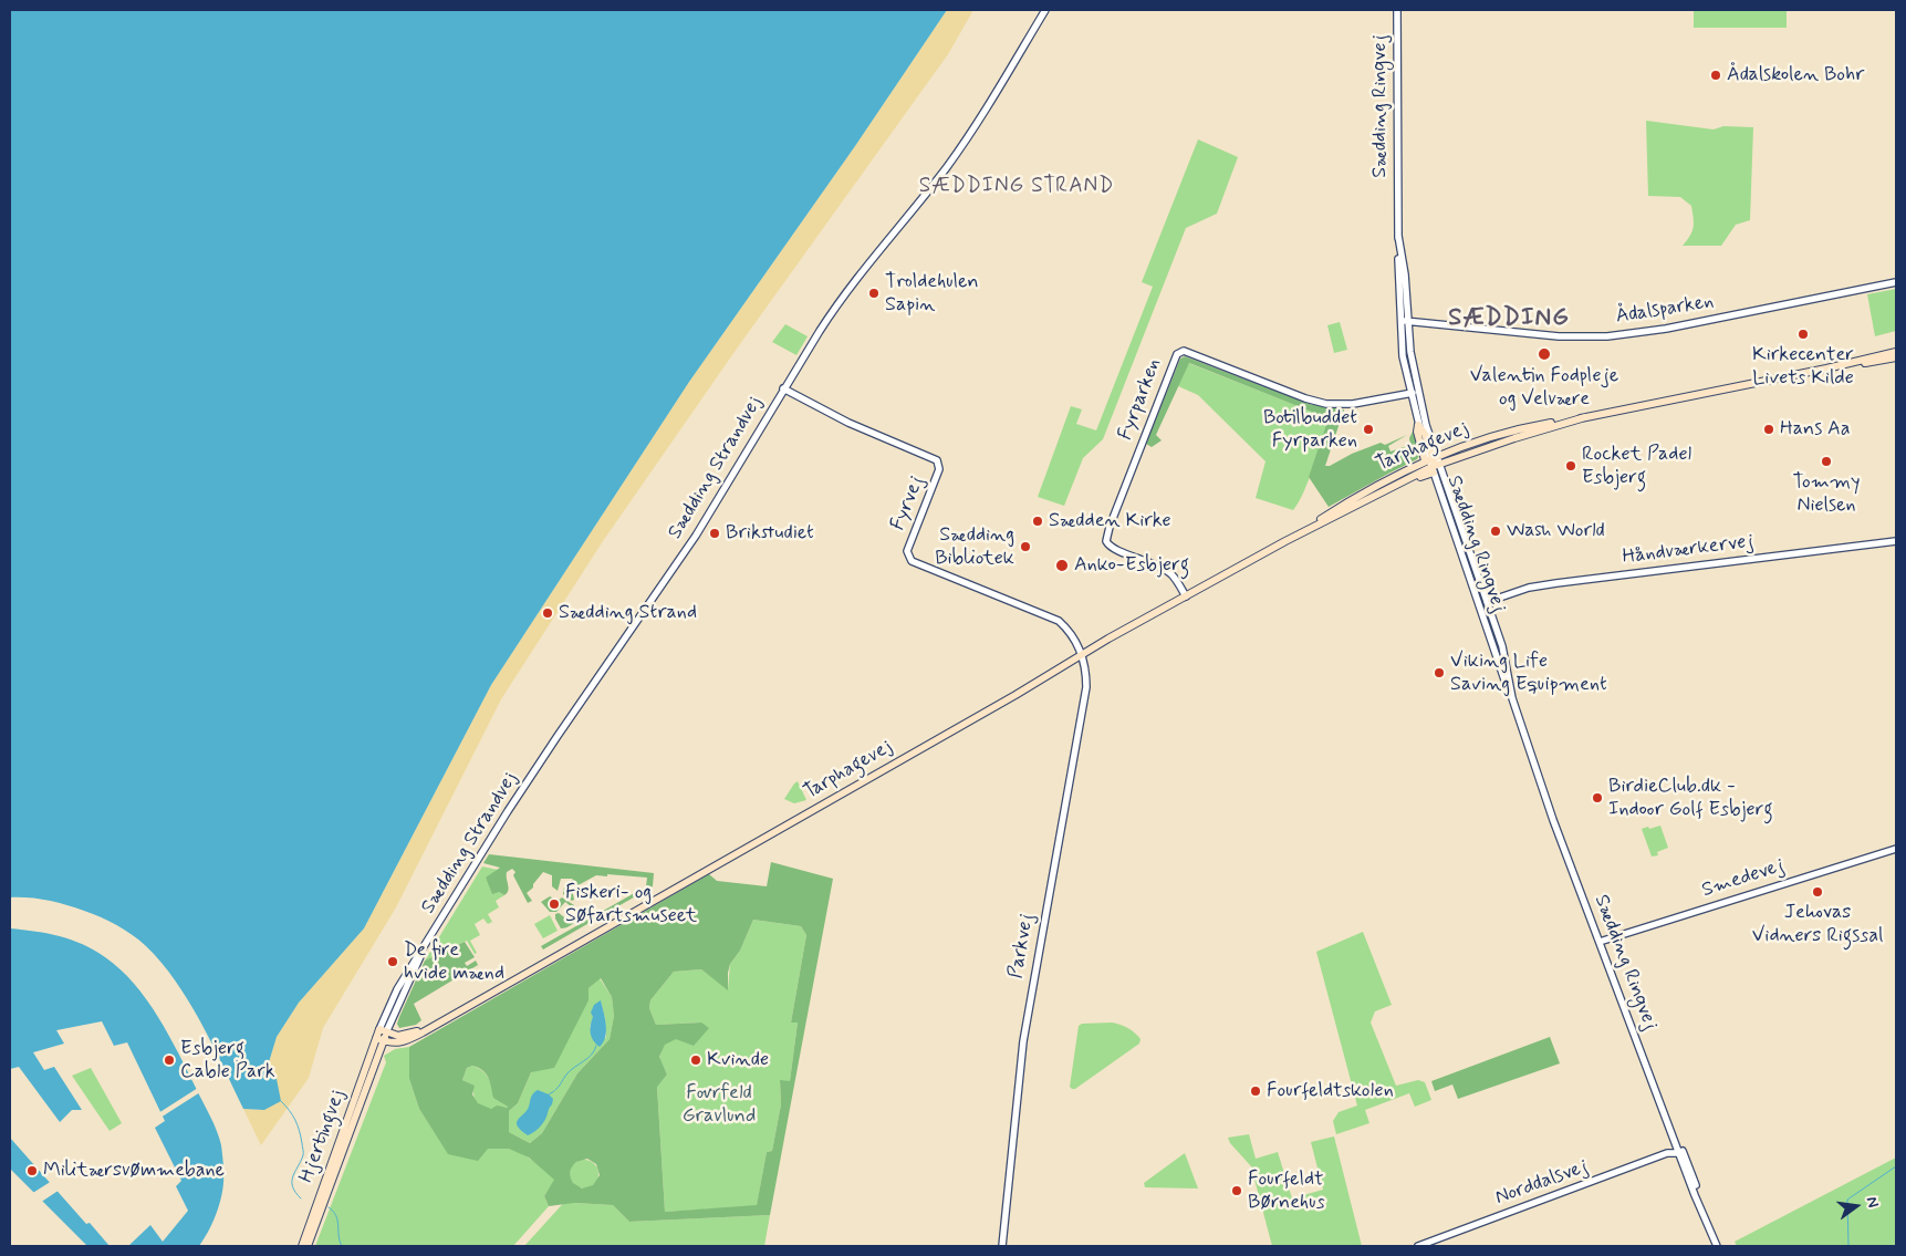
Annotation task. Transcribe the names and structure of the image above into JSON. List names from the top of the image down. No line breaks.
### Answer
{"streets":{"main road":["Tarphagevej","Sædding Strandvej","Hjertingvej"],"street":["Sædding Ringvej","Ådalsparken","Fyrparken","Fyrvej","Håndværkervej","Smedevej","Parkvej","Norddalsvej"]},"crossings":[["Sædding Ringvej","Ådalsparken"],["Sædding Ringvej","Fyrparken"],["Sædding Ringvej","Tarphagevej"],["Sædding Ringvej","Håndværkervej"],["Sædding Ringvej","Smedevej"],["Sædding Ringvej","Norddalsvej"],["Fyrparken","Tarphagevej"],["Tarphagevej","Sædding Strandvej"],["Tarphagevej","Fyrvej"],["Tarphagevej","Parkvej"],["Tarphagevej","Hjertingvej"],["Sædding Strandvej","Fyrvej"],["Sædding Strandvej","Hjertingvej"],["Fyrvej","Parkvej"]],"districts":["SÆDDING STRAND","SÆDDING"],"parks":["Fovrfeld Gravlund"],"places":["Ådalskolen Bohr","Troldehulen Sapin","Kirkecenter Livets Kilde","Valentin Fodpleje og Velvære","Botilbuddet Fyrparken","Hans Aa","Tommy Nielsen","Rocket Padel Esbjerg","Sædden Kirke","Wash World","Brikstudiet","Sædding Bibliotek","Anko-Esbjerg","Sædding Strand","Viking Life Saving Equipment","BirdieClub.dk - Indoor Golf Esbjerg","Jehovas Vidners Rigssal","Fiskeri- og Søfartsmuseet","De fire hvide mænd","Esbjerg Cable Park","Kvinde","Fourfeldtskolen","Militærsvømmebane","Fourfeldt Børnehus"],"north":"right"}
